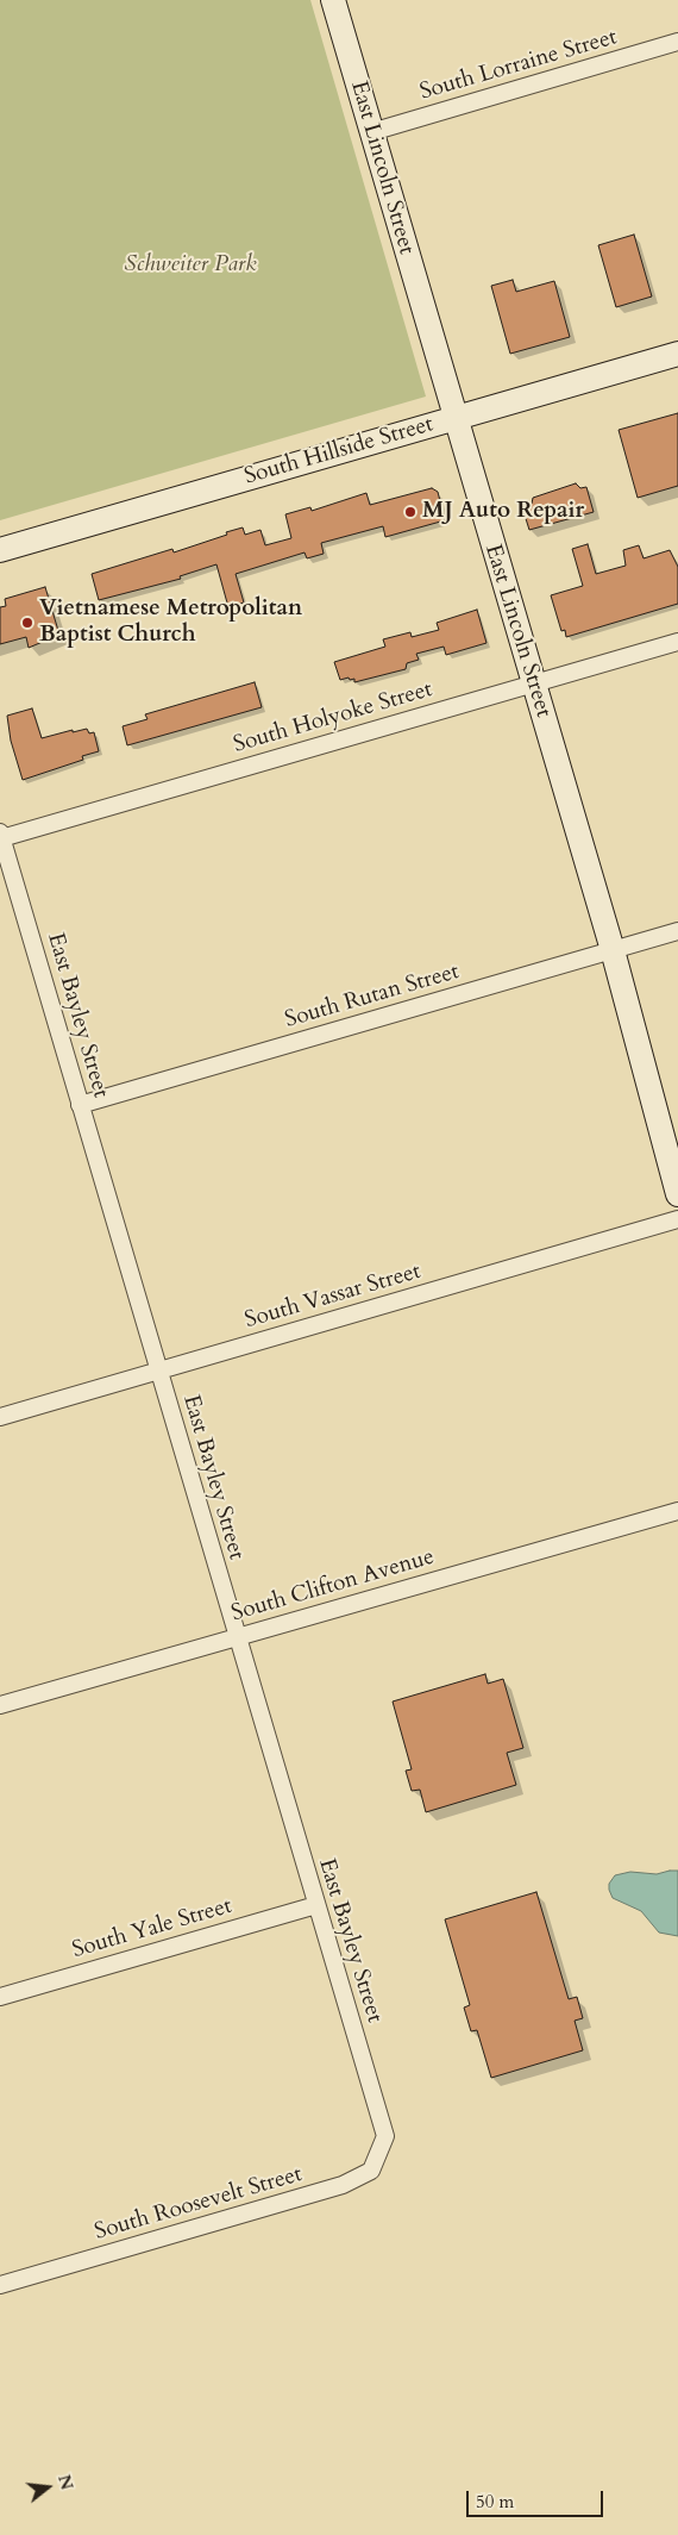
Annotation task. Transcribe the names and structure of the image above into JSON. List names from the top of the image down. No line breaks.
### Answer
{"streets":{"street":["South Lorraine Street","East Lincoln Street","South Hillside Street","South Holyoke Street","South Rutan Street","East Bayley Street","South Vassar Street","South Clifton Avenue","South Yale Street","South Roosevelt Street"]},"crossings":[["South Lorraine Street","East Lincoln Street"],["East Lincoln Street","South Hillside Street"],["East Lincoln Street","South Holyoke Street"],["East Lincoln Street","South Rutan Street"],["South Holyoke Street","East Bayley Street"],["South Rutan Street","East Bayley Street"],["East Bayley Street","South Vassar Street"],["East Bayley Street","South Clifton Avenue"],["East Bayley Street","South Yale Street"],["East Bayley Street","South Roosevelt Street"]],"parks":["Schweiter Park"],"places":["MJ Auto Repair","Vietnamese Metropolitan Baptist Church"],"scale_bar":"50 m","north":"right"}
